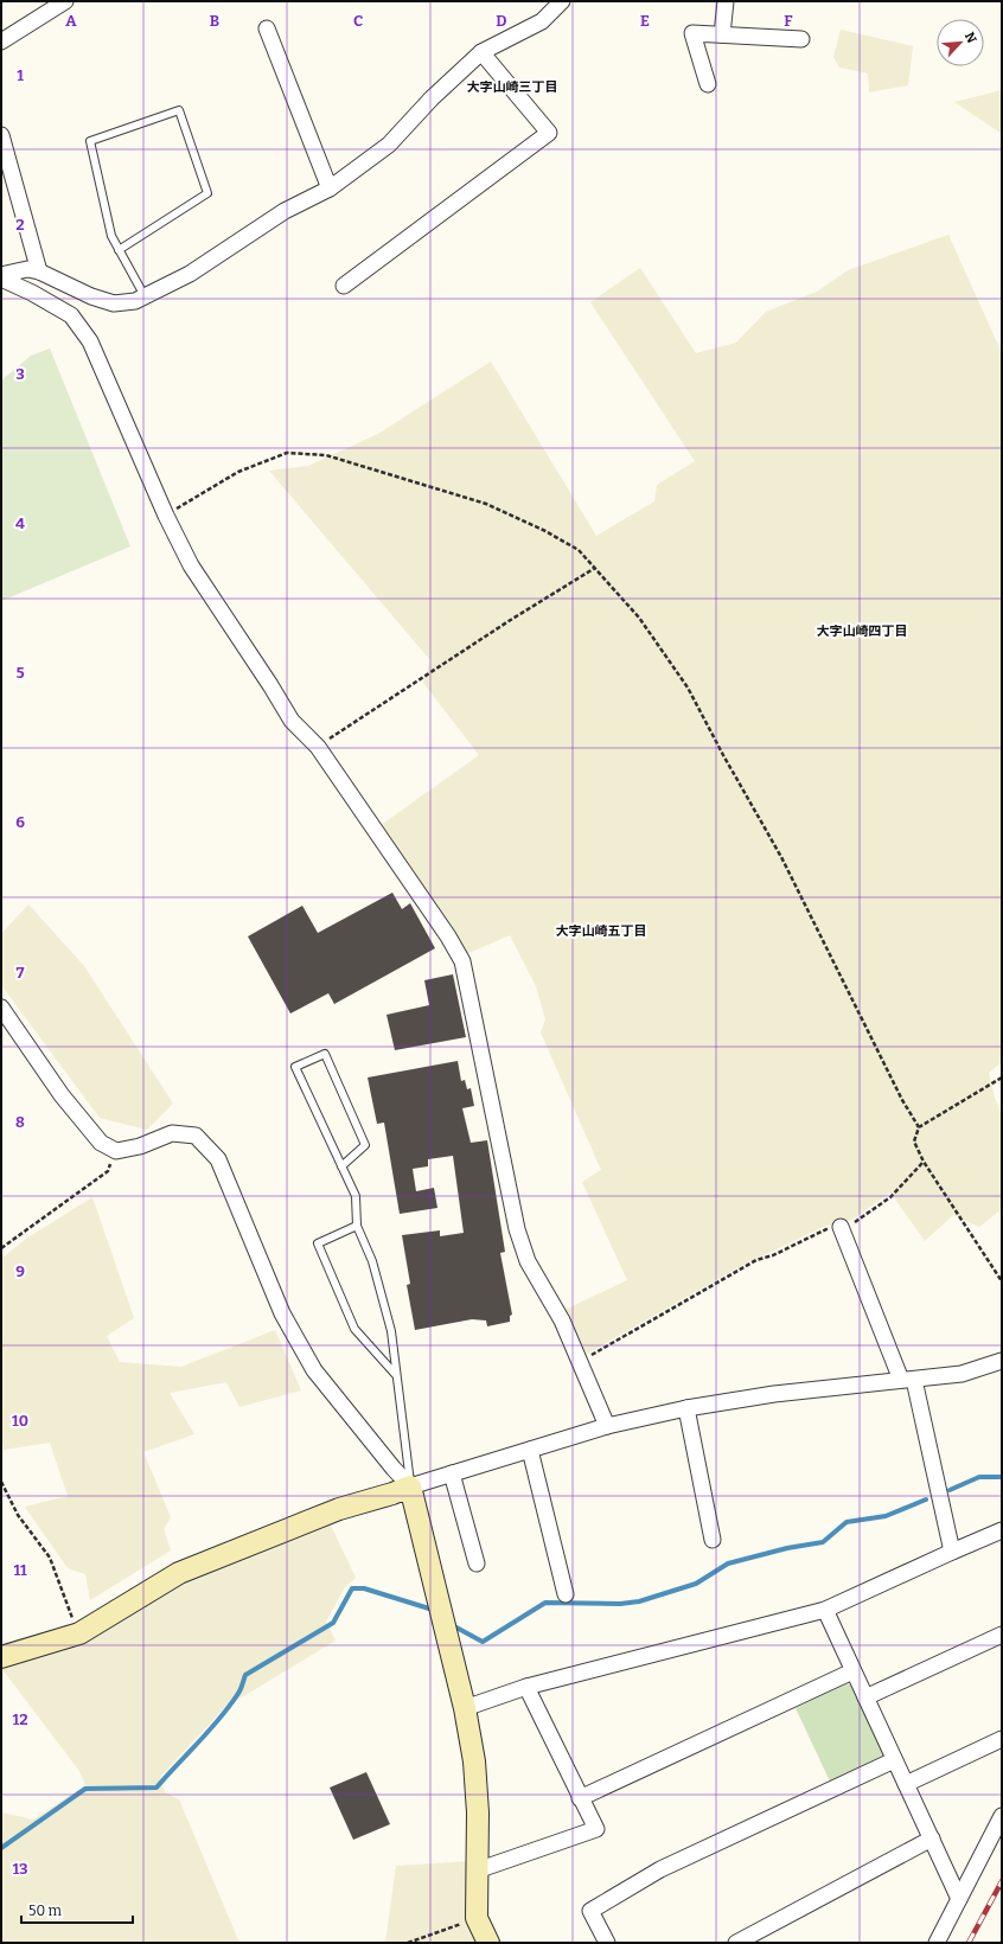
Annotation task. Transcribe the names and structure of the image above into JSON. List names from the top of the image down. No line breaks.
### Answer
{"districts":["大字山崎三丁目","大字山崎四丁目","大字山崎五丁目"],"scale_bar":"50 m","north":"top right","grid":{"columns":["A","B","C","D","E","F"],"rows":["1","2","3","4","5","6","7","8","9","10","11","12","13"]}}
